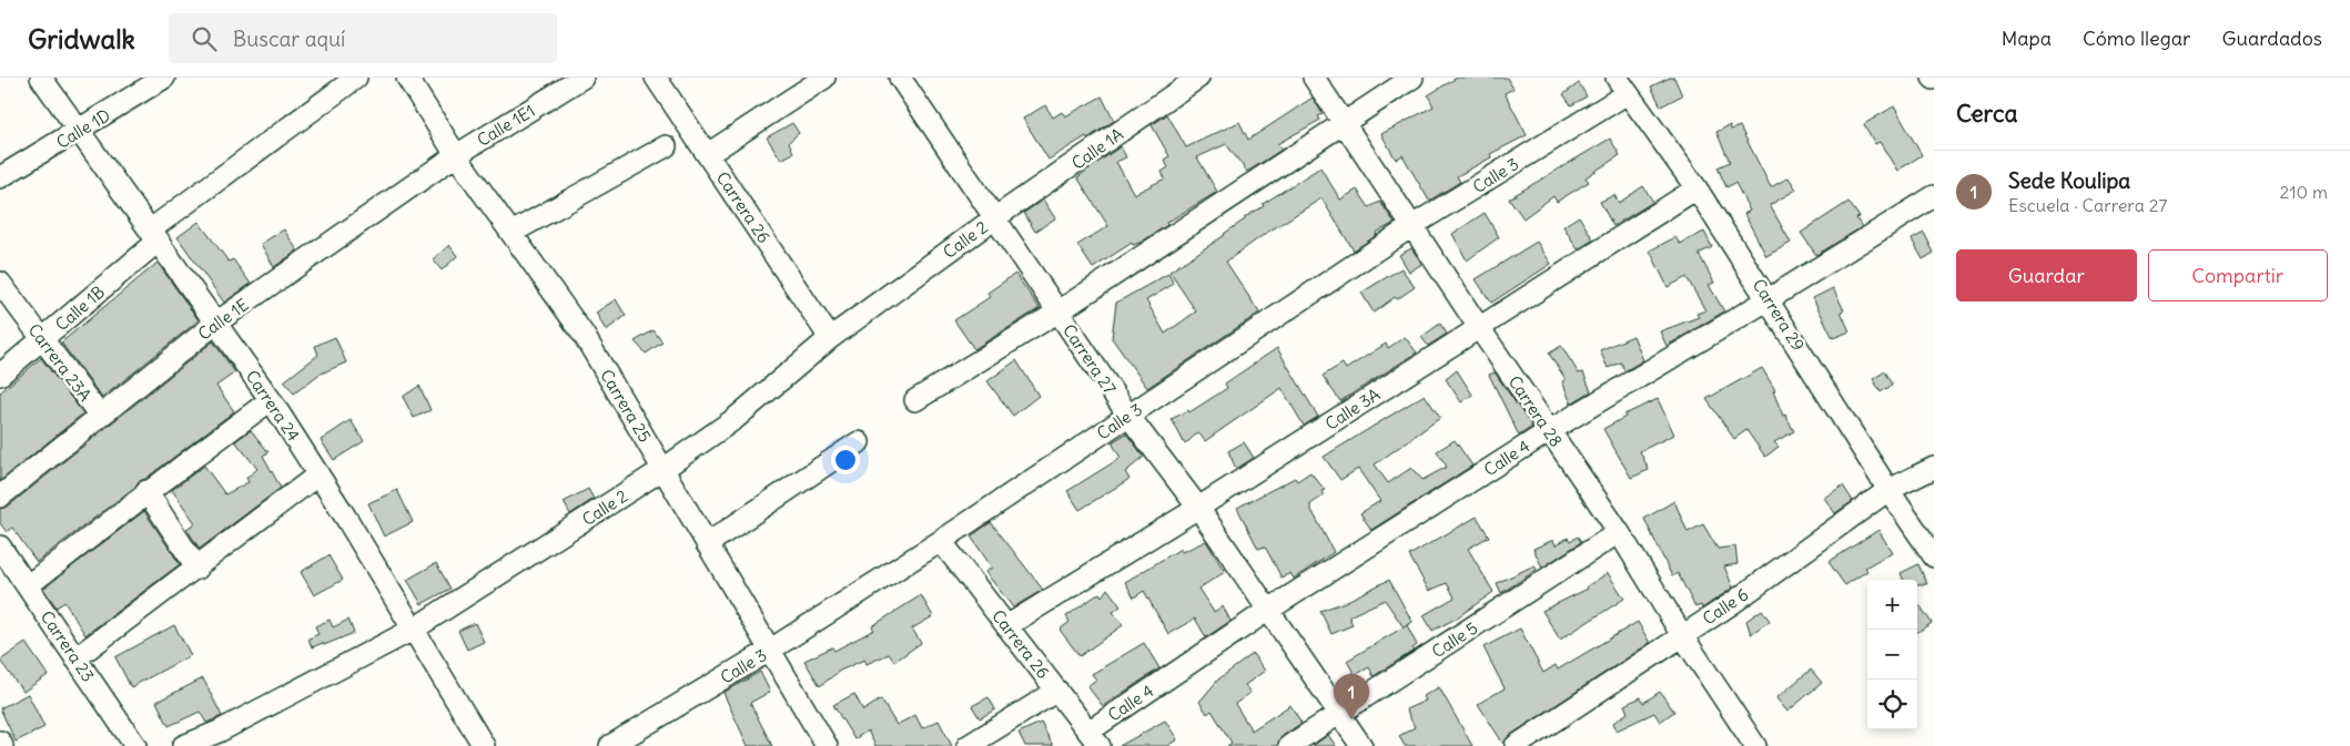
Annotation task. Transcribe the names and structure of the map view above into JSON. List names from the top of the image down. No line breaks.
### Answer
{"streets":{"street":["Calle 1E1","Calle 1D","Calle 1A","Calle 3","Carrera 26","Calle 2","Calle 1B","Carrera 29","Calle 1E","Carrera 27","Carrera 23A","Carrera 24","Carrera 25","Calle 3A","Carrera 28","Calle 4","Calle 6","Calle 5","Carrera 23"]},"crossings":[["Calle 1E1","Calle 1E"],["Calle 1E1","Carrera 25"],["Calle 1D","Carrera 24"],["Calle 1A","Calle 2"],["Calle 1A","Carrera 27"],["Calle 3","Carrera 26"],["Calle 3","Carrera 29"],["Calle 3","Carrera 27"],["Calle 3","Carrera 25"],["Calle 3","Carrera 28"],["Carrera 26","Calle 2"],["Carrera 26","Calle 3A"],["Carrera 26","Calle 4"],["Calle 2","Carrera 27"],["Calle 2","Carrera 24"],["Calle 2","Carrera 25"],["Calle 1B","Carrera 23A"],["Calle 1B","Carrera 24"],["Carrera 29","Calle 3A"],["Carrera 29","Calle 4"],["Carrera 29","Calle 6"],["Calle 1E","Carrera 23A"],["Calle 1E","Carrera 24"],["Calle 1E","Carrera 25"],["Carrera 27","Calle 3A"],["Carrera 27","Calle 4"],["Carrera 27","Calle 5"],["Calle 3A","Carrera 28"],["Carrera 28","Calle 4"],["Carrera 28","Calle 6"],["Carrera 28","Calle 5"]],"page":{"header":"Gridwalk","search":"Buscar aquí","nav":["Mapa","Cómo llegar","Guardados"],"heading":"Cerca","list":[{"mark":"1","name":"Sede Koulipa","note":"Escuela · Carrera 27","value":"210 m"}],"buttons":["Guardar","Compartir"],"map_buttons":["+","−"],"pins":"1"}}
